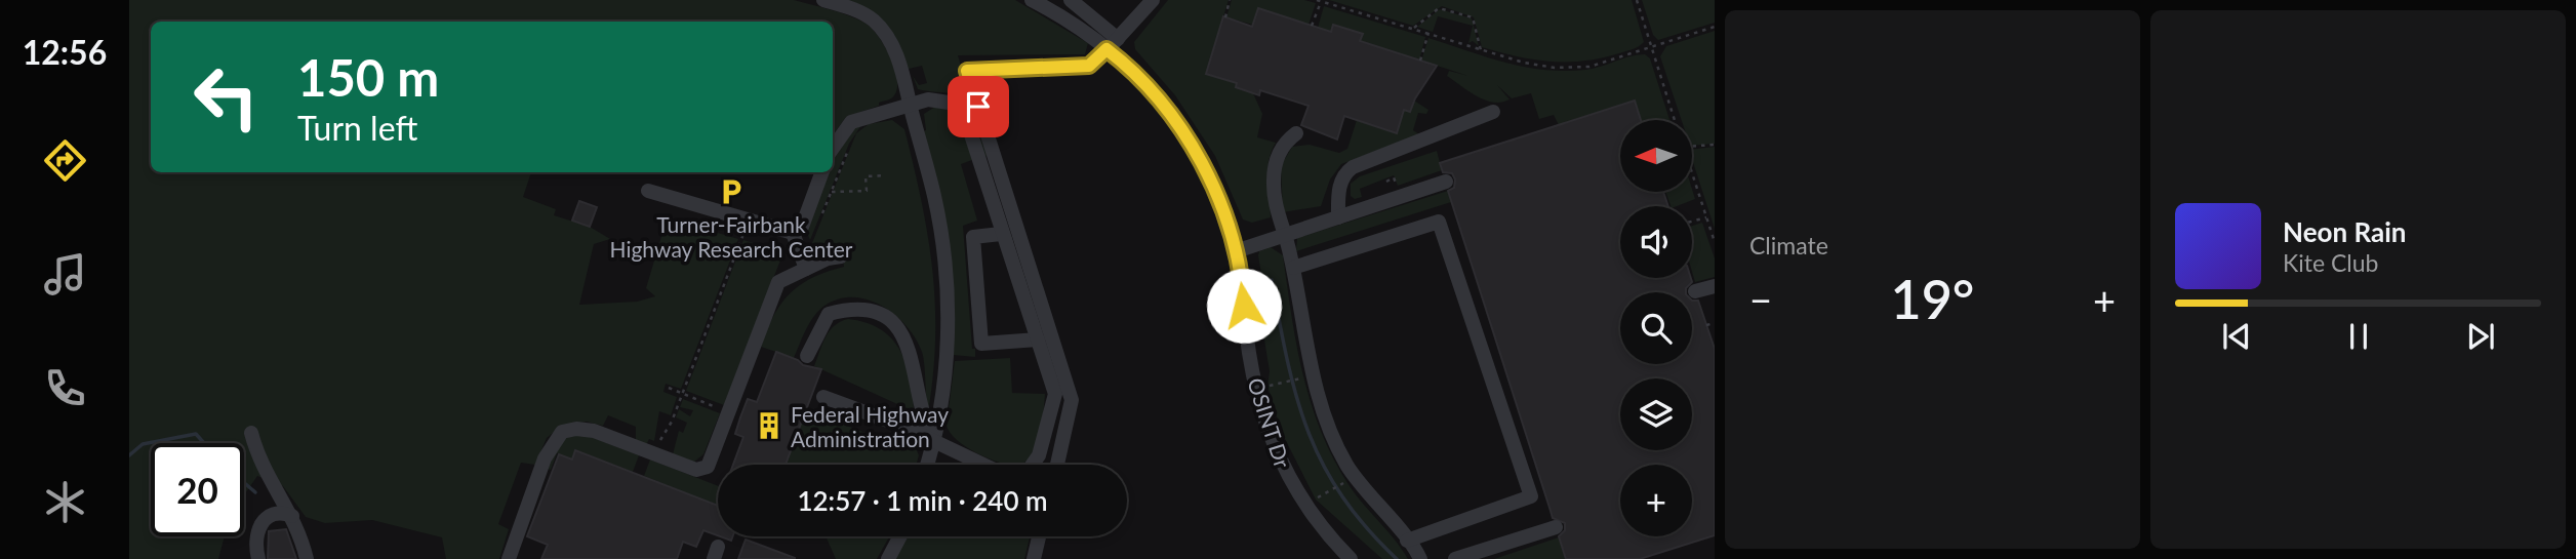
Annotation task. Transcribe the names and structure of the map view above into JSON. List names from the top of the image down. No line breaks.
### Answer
{"streets":{"street":["OSINT Dr"]},"places":{"parking":["Turner-Fairbank Highway Research Center"],"building":["Federal Highway Administration"]},"north":"left","page":{"tabs":"12:56","tile":"Climate","turn":["150 m","Turn left"],"map_buttons":"+","song":["Neon Rain","Kite Club"],"heat":["−","19°","+"],"limit":"20","trip":"12:57 · 1 min · 240 m"}}
